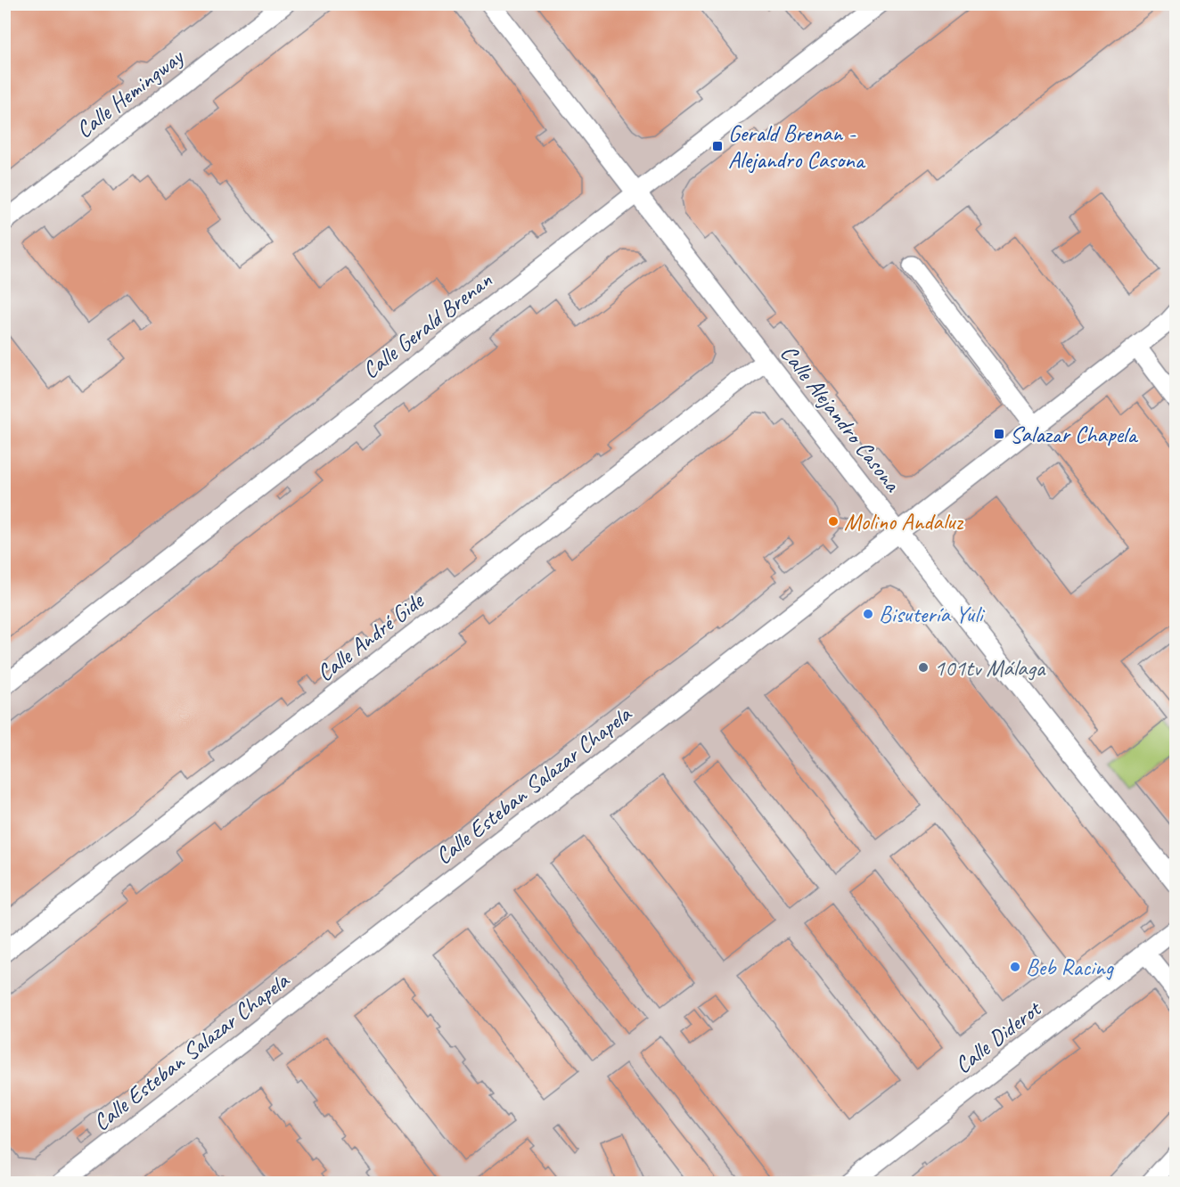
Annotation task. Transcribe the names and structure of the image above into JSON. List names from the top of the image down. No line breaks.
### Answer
{"streets":{"street":["Calle Hemingway","Calle Gerald Brenan","Calle Alejandro Casona","Calle André Gide","Calle Esteban Salazar Chapela","Calle Diderot"]},"crossings":[["Calle Gerald Brenan","Calle Alejandro Casona"],["Calle Alejandro Casona","Calle André Gide"],["Calle Alejandro Casona","Calle Esteban Salazar Chapela"]],"places":{"transit":["Gerald Brenan - Alejandro Casona","Salazar Chapela"],"other":["Molino Andaluz","Bisutería Yuli","101tv Málaga","Beb Racing"]}}
